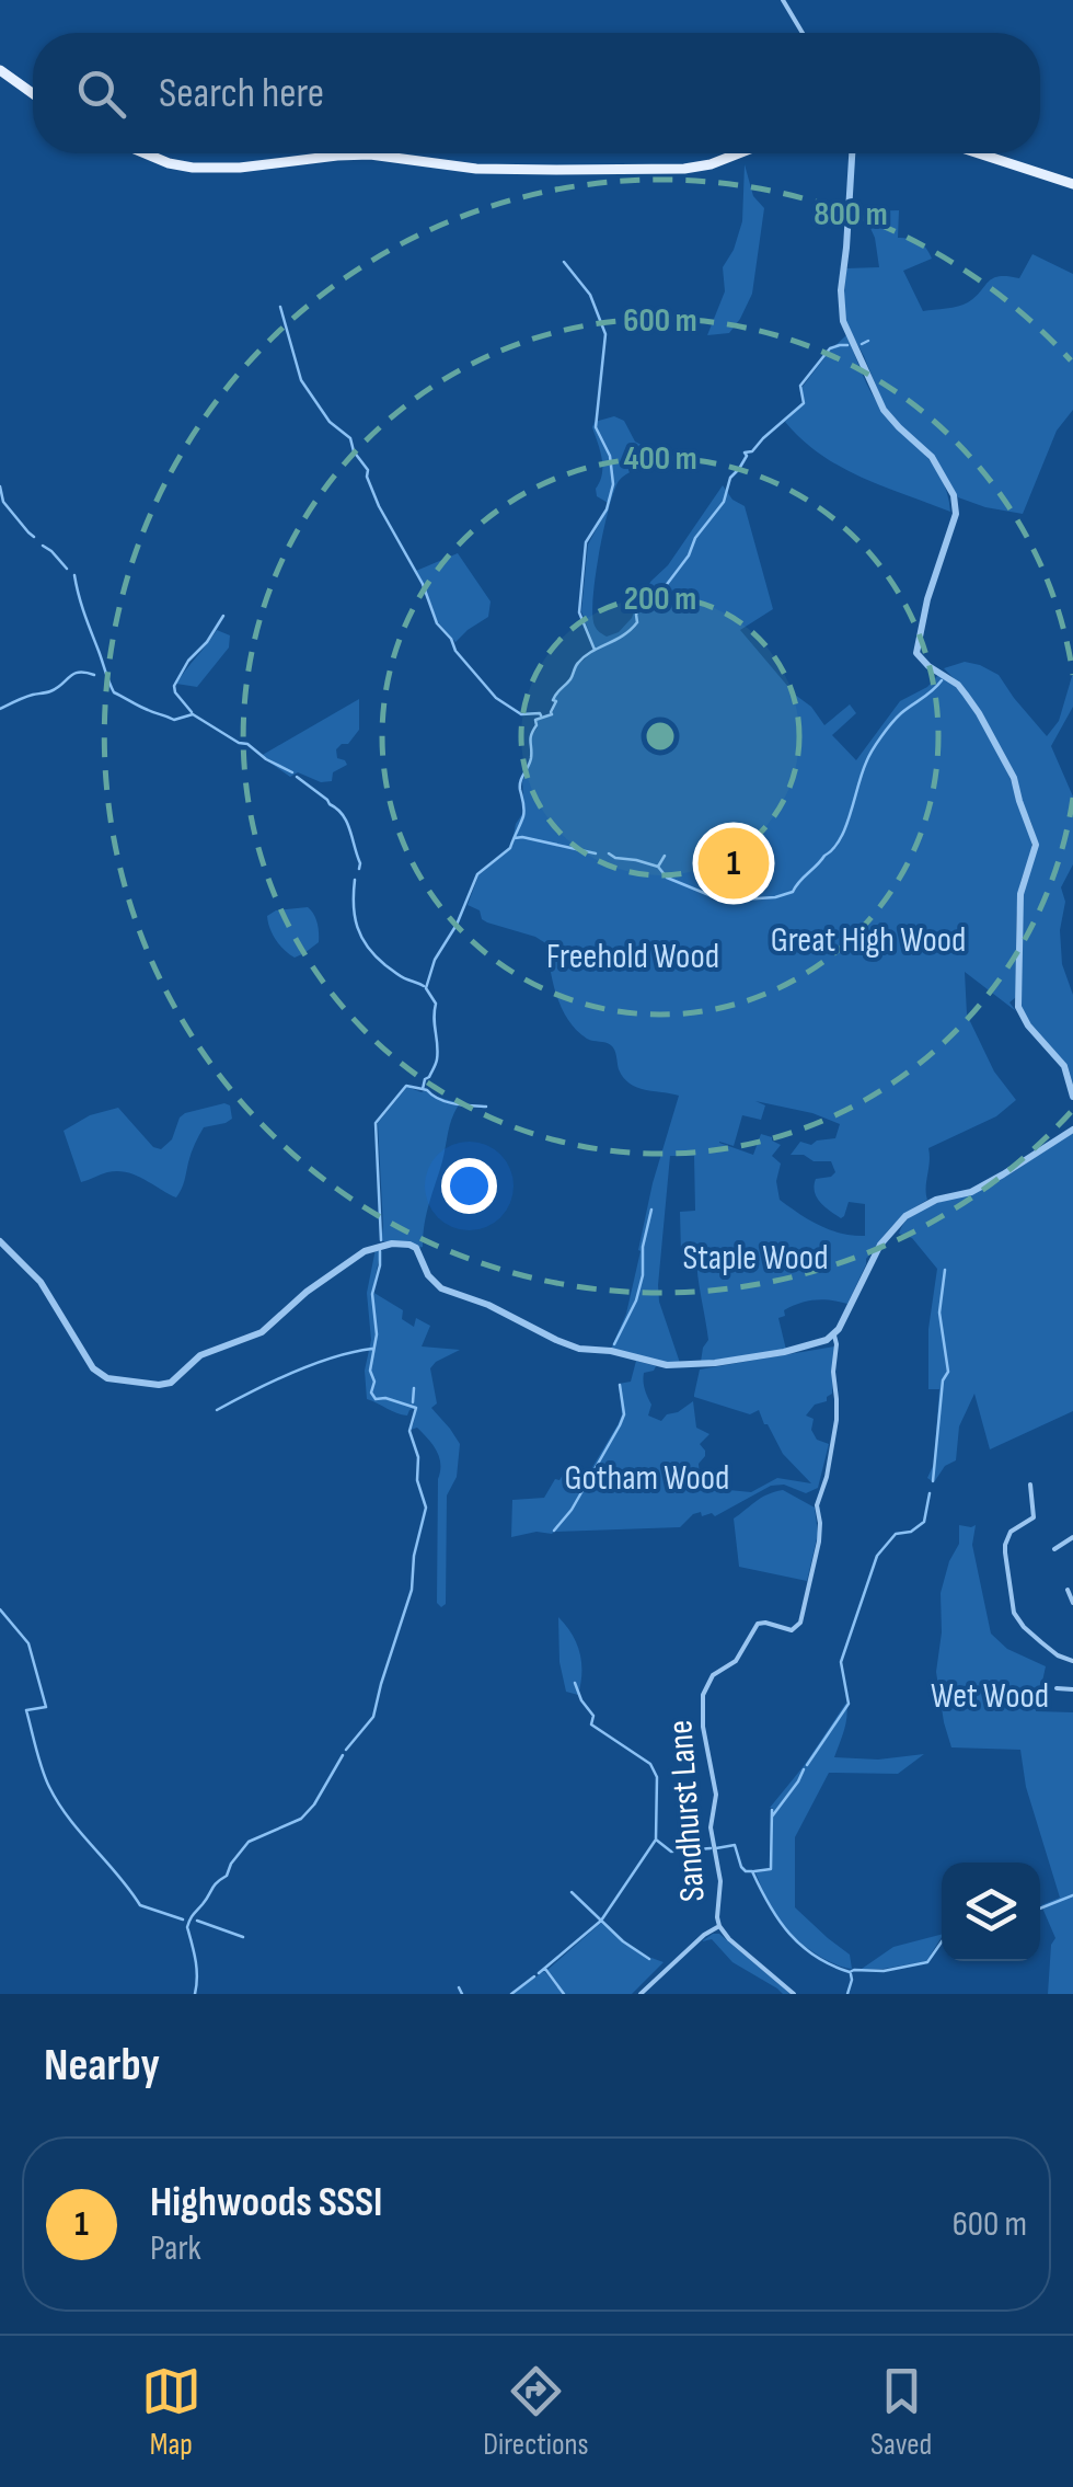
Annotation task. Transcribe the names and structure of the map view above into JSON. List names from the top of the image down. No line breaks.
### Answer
{"streets":{"street":["Sandhurst Lane"]},"parks":["Great High Wood","Freehold Wood","Staple Wood","Gotham Wood","Wet Wood"],"page":{"search":"Search here","pins":"1","heading":"Nearby","list":[{"mark":"1","name":"Highwoods SSSI","note":"Park","value":"600 m"}],"nav":["Map","Directions","Saved"]},"rings":["800 m","600 m","400 m","200 m"]}
